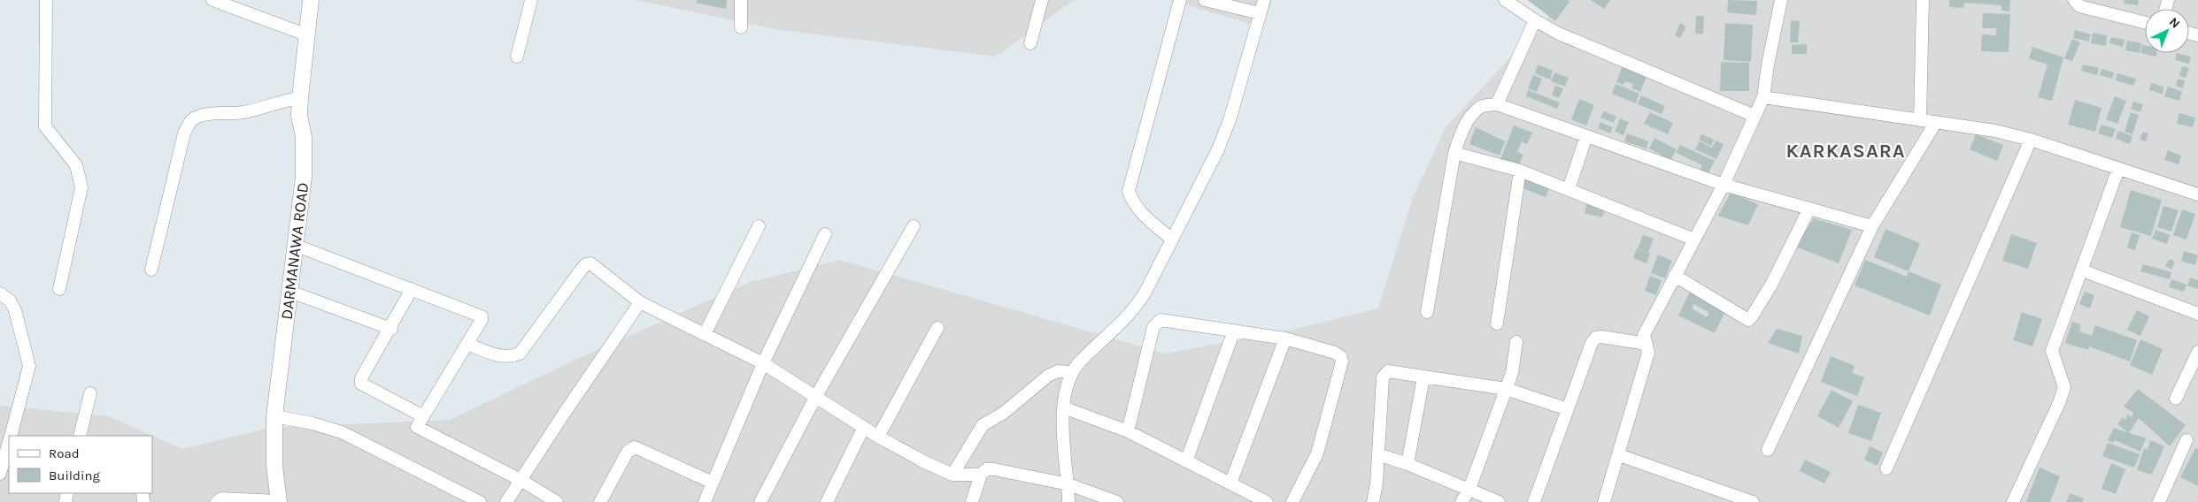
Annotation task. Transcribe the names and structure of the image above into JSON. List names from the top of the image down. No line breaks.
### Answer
{"streets":{"street":["DARMANAWA ROAD"]},"districts":["KARKASARA"],"legend":["Road","Building"],"north":"top right"}
